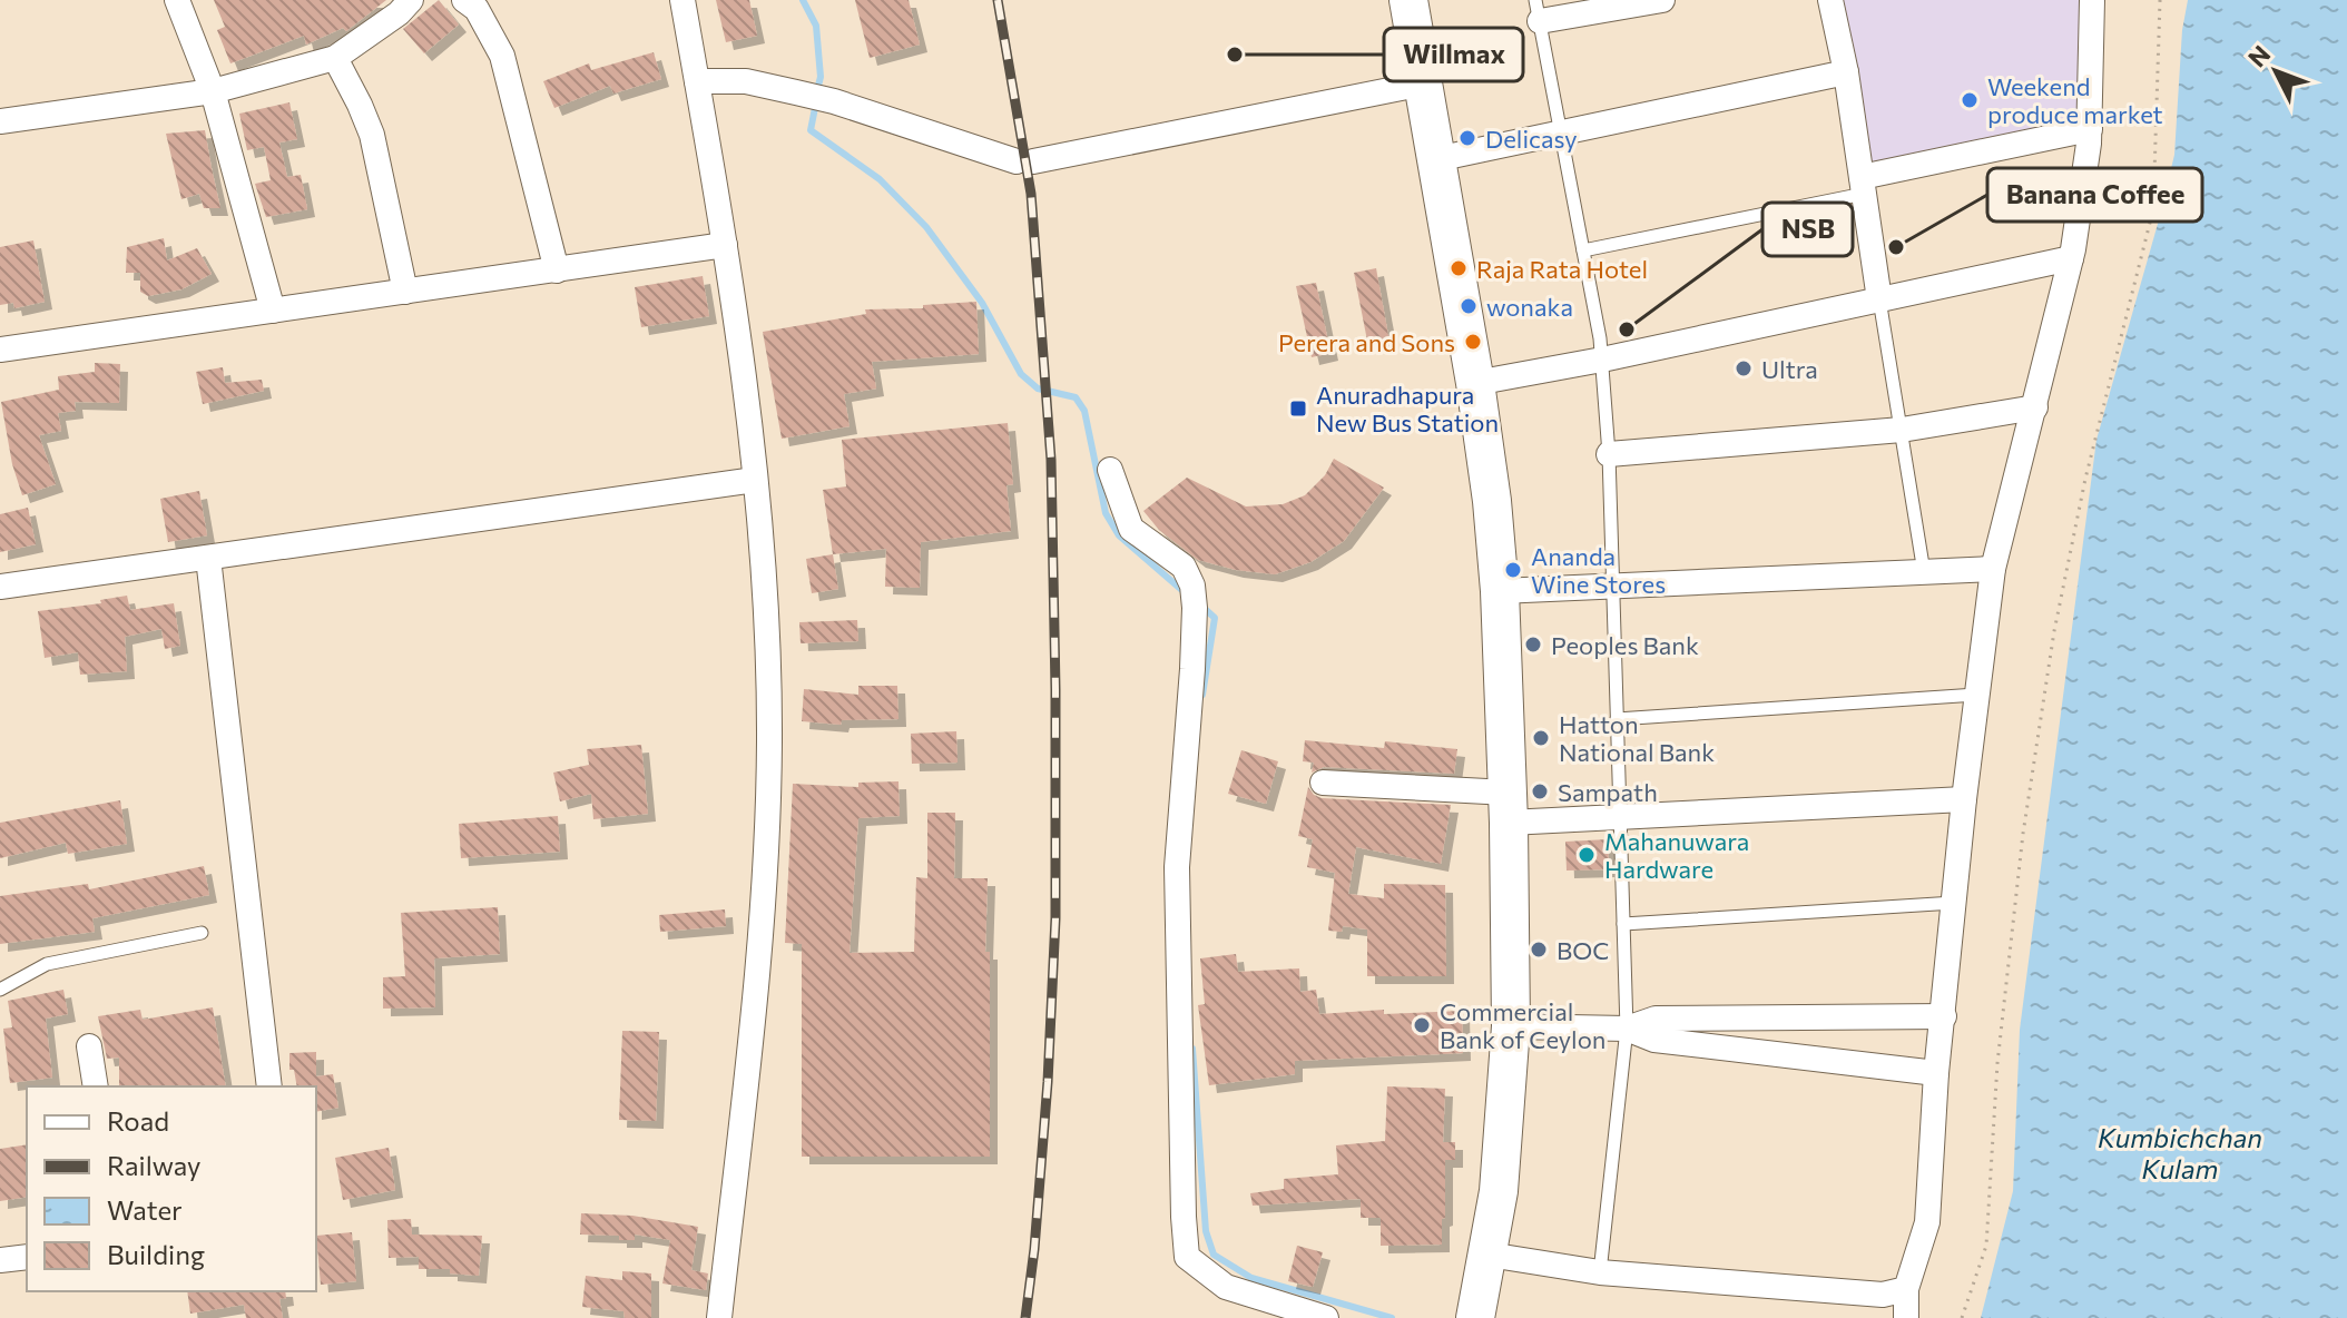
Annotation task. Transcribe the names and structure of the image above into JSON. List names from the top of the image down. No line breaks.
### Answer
{"water":["Kumbichchan Kulam"],"places":{"other":["Willmax","Weekend produce market","Delicasy","Banana Coffee","Raja Rata Hotel","wonaka","NSB","Perera and Sons","Ultra","Ananda Wine Stores","Peoples Bank","Hatton National Bank","Sampath","Mahanuwara Hardware","BOC","Commercial Bank of Ceylon"],"transit":["Anuradhapura New Bus Station"]},"legend":["Road","Railway","Water","Building"],"north":"top left"}
